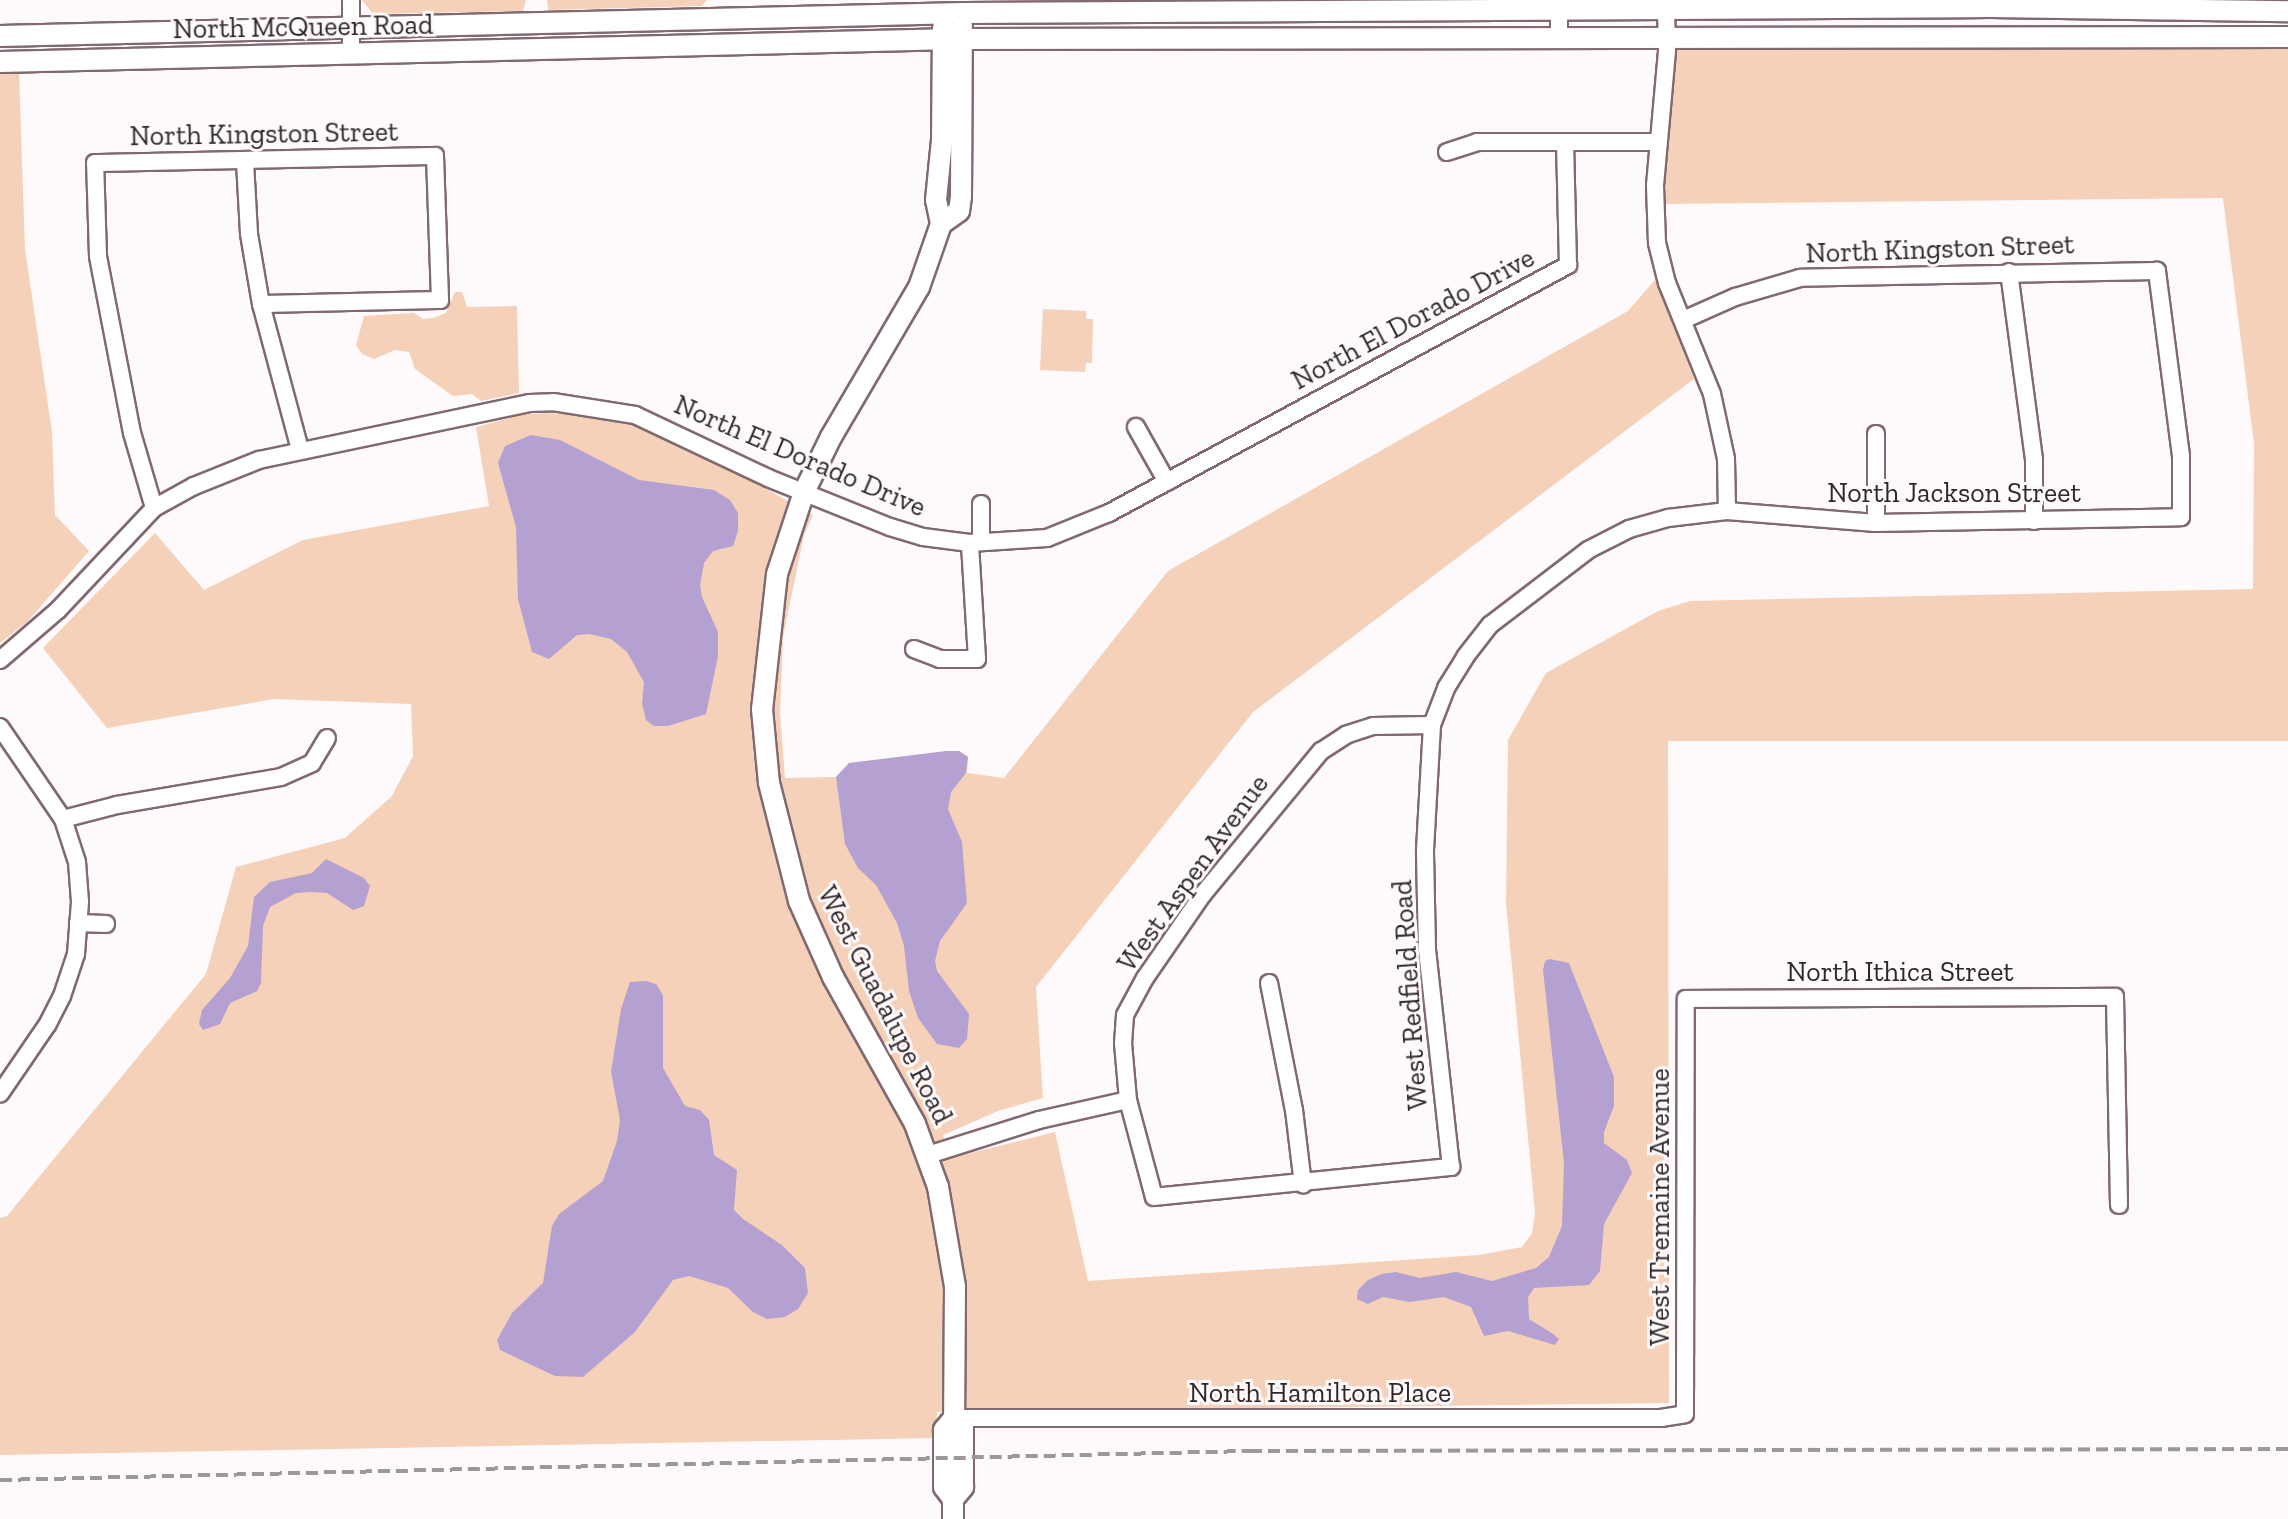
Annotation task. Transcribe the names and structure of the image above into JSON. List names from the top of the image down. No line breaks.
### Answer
{"streets":{"main road":["North McQueen Road","West Guadalupe Road"],"street":["North Kingston Street","North El Dorado Drive","North Jackson Street","West Aspen Avenue","North Ithica Street","West Redfield Road","West Tremaine Avenue","North Hamilton Place"]},"crossings":[["North McQueen Road","West Guadalupe Road"],["North Kingston Street","North El Dorado Drive"],["North Kingston Street","North Jackson Street"],["North El Dorado Drive","West Guadalupe Road"],["North Jackson Street","West Redfield Road"],["West Aspen Avenue","West Redfield Road"],["North Ithica Street","West Tremaine Avenue"],["West Guadalupe Road","North Hamilton Place"],["West Tremaine Avenue","North Hamilton Place"]]}
